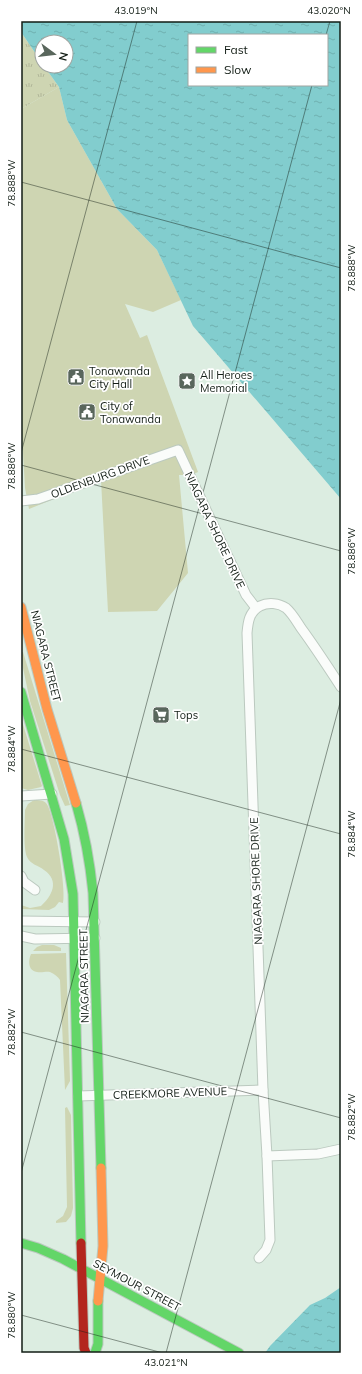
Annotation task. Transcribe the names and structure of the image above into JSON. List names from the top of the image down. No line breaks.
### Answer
{"streets":{"main road":["NIAGARA STREET","SEYMOUR STREET"],"street":["OLDENBURG DRIVE","NIAGARA SHORE DRIVE","CREEKMORE AVENUE"]},"crossings":[["OLDENBURG DRIVE","NIAGARA SHORE DRIVE"],["NIAGARA SHORE DRIVE","CREEKMORE AVENUE"],["NIAGARA STREET","CREEKMORE AVENUE"],["NIAGARA STREET","SEYMOUR STREET"]],"places":{"public building":["Tonawanda City Hall","City of Tonawanda"],"place":["All Heroes Memorial"],"supermarket":["Tops"]},"legend":["Fast","Slow"],"north":"right","coordinates":["43.019°N","43.020°N","78.888°W","78.886°W","78.884°W","78.882°W","78.880°W","43.021°N"]}
